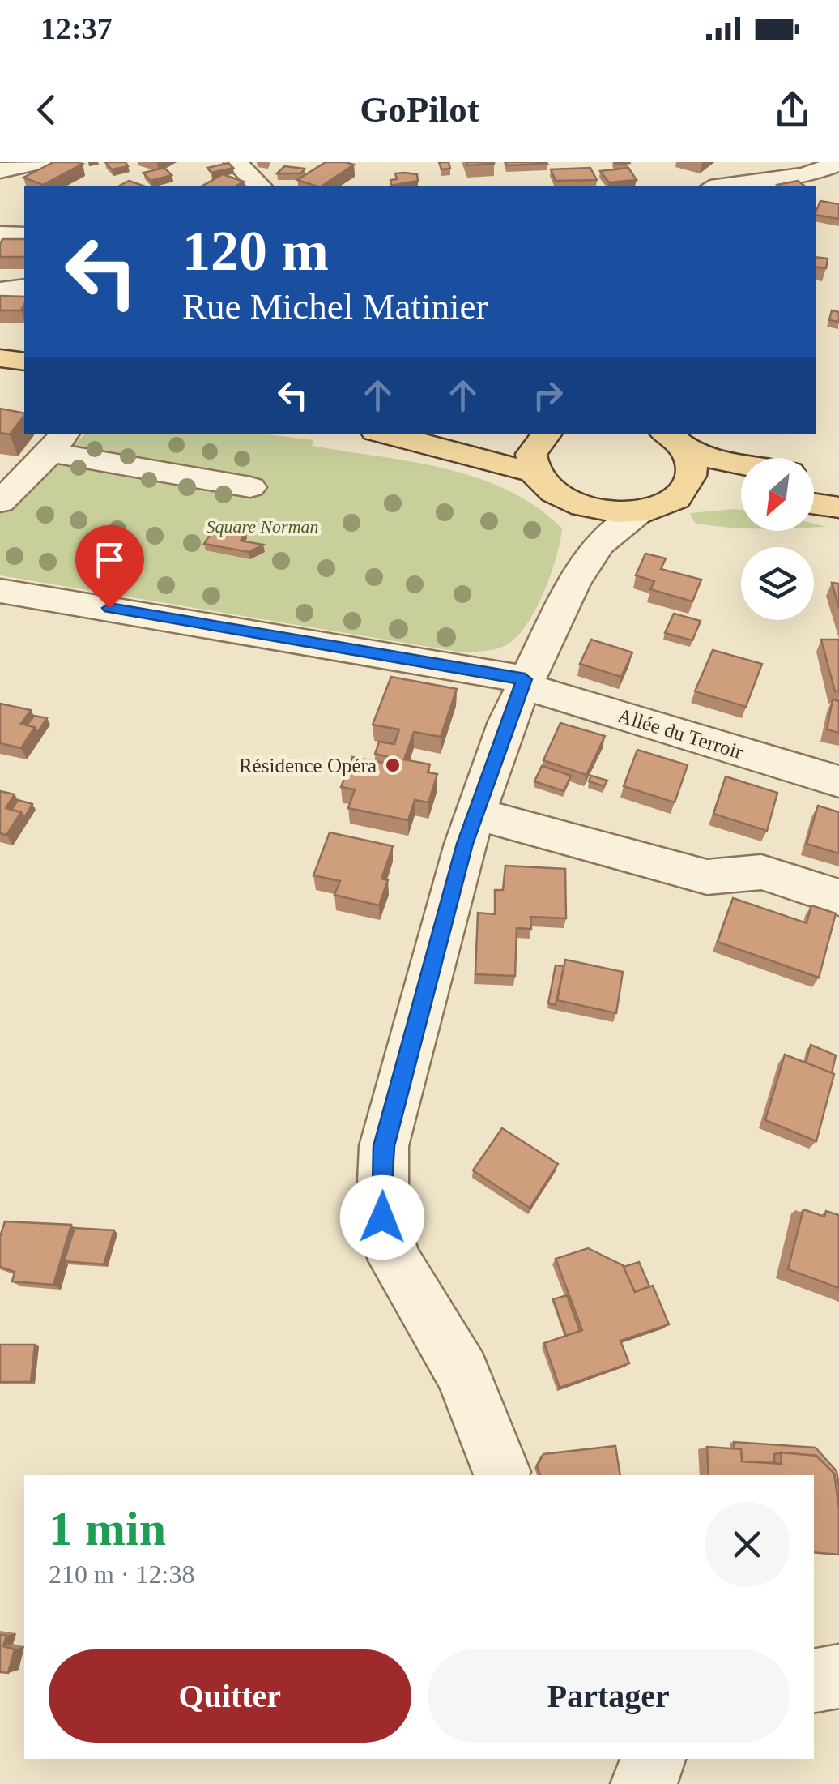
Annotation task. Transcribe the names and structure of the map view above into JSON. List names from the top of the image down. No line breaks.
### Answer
{"streets":{"street":["Allée du Terroir"]},"parks":["Square Norman"],"places":["Résidence Opéra"],"north":"bottom left","page":{"status":"12:37","header":"GoPilot","turn":["120 m","Rue Michel Matinier"],"heading":["1 min","210 m · 12:38"],"buttons":["Quitter","Partager"]}}
